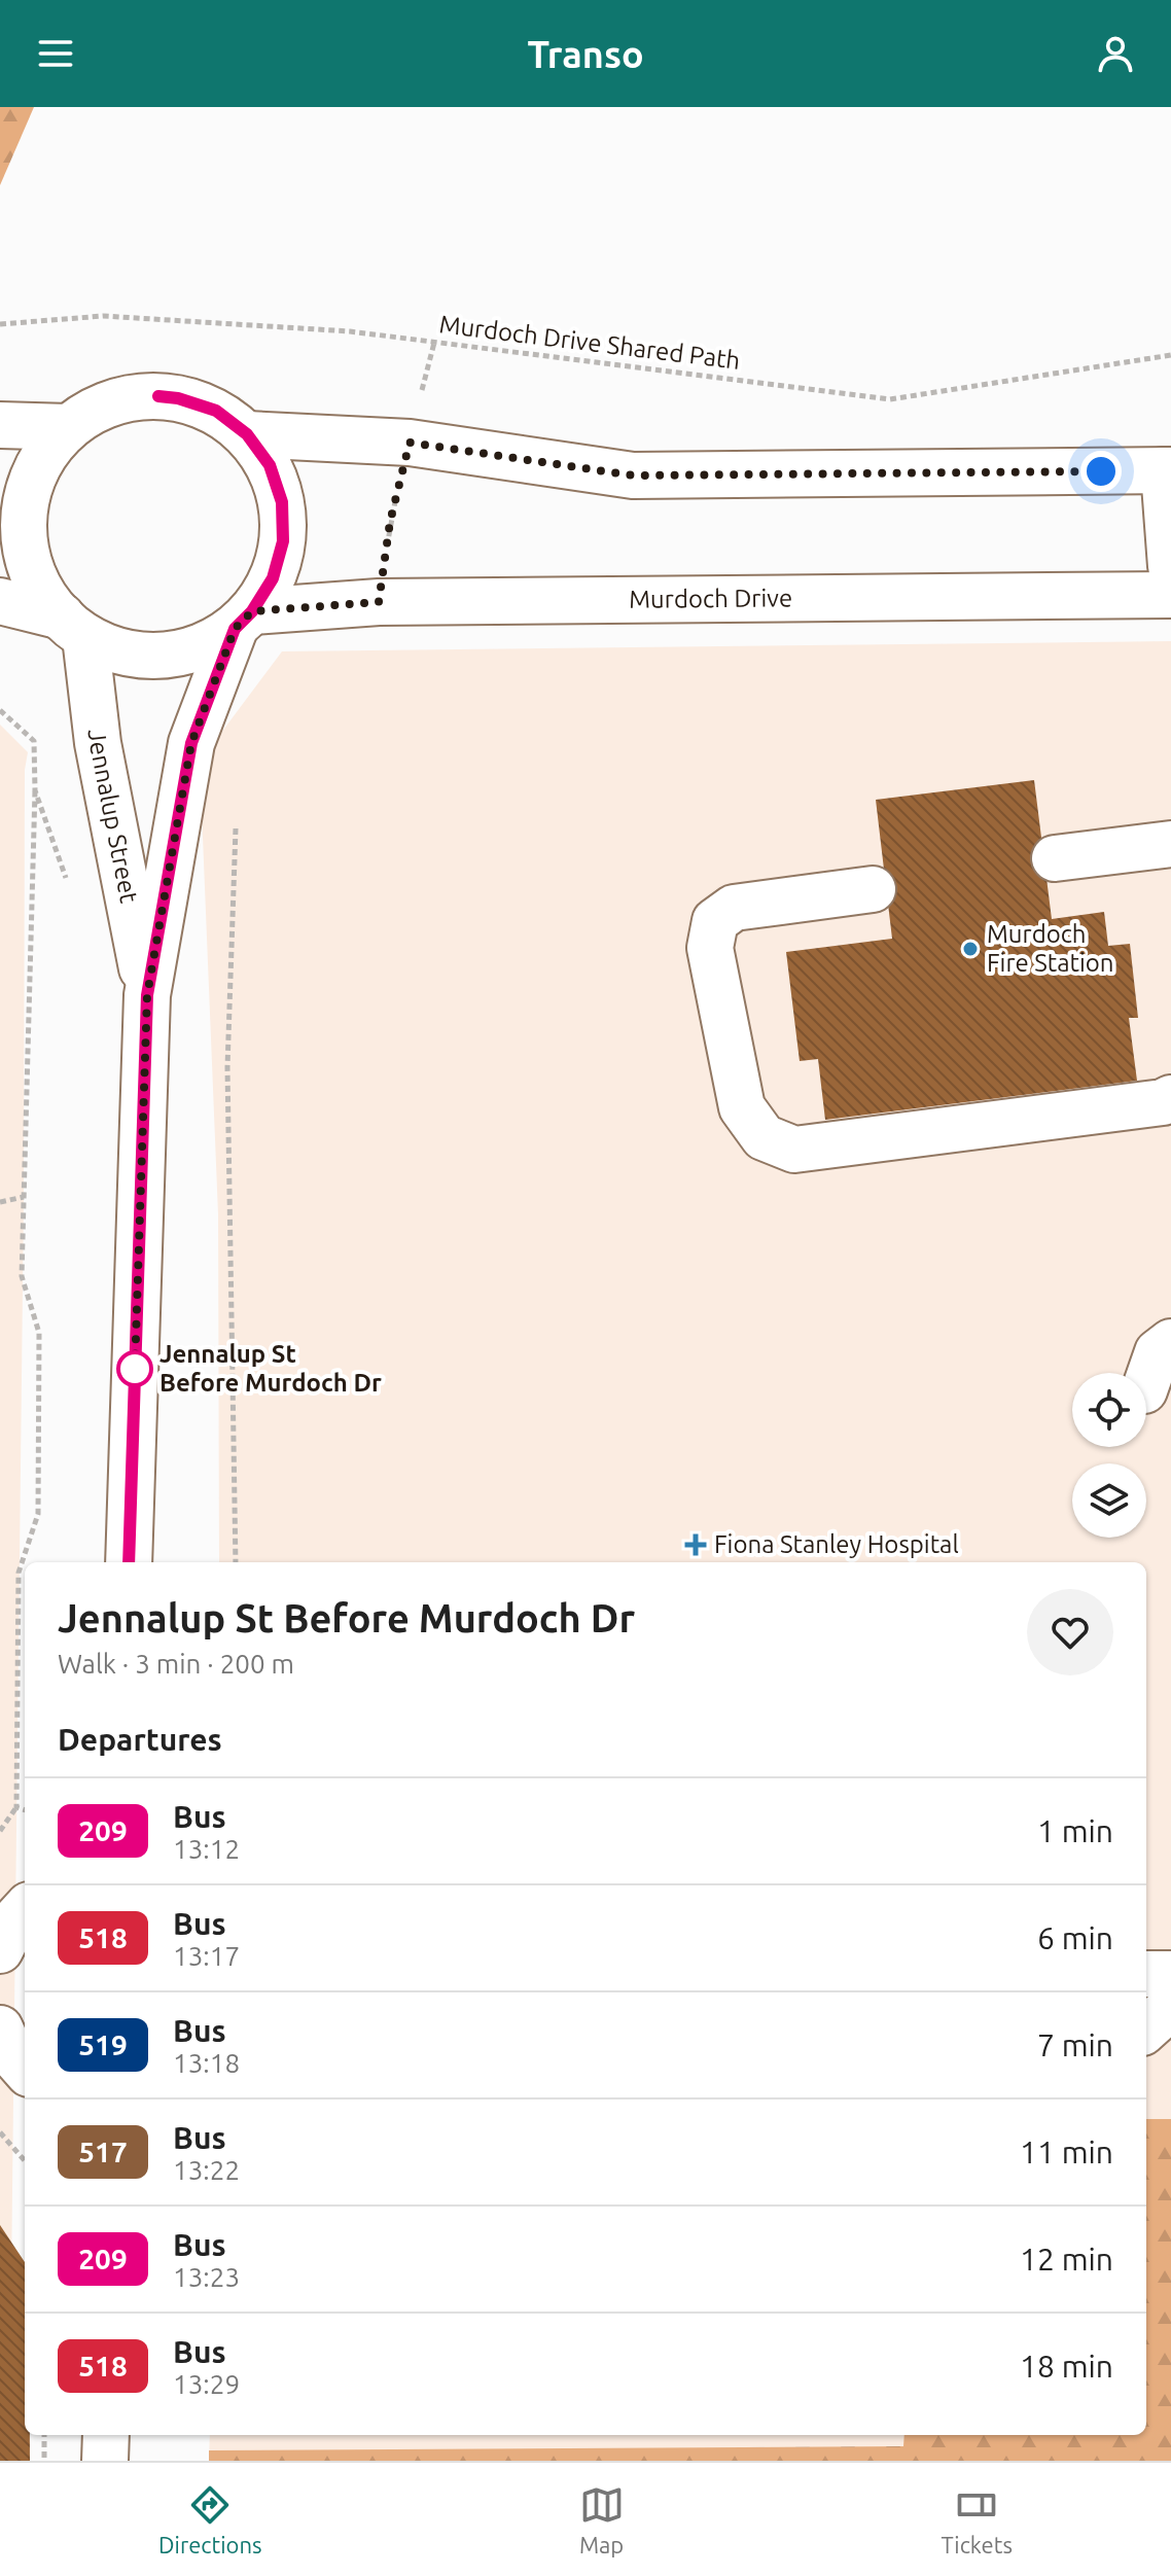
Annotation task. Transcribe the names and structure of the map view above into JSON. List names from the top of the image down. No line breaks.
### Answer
{"streets":{"main road":["Murdoch Drive","Jennalup Street"],"path":["Murdoch Drive Shared Path"]},"crossings":[["Murdoch Drive","Jennalup Street"]],"places":{"other":["Murdoch Fire Station","Jennalup St Before Murdoch Dr"],"health":["Fiona Stanley Hospital"]},"lines":["bus line 209"],"page":{"header":"Transo","heading":[["Jennalup St Before Murdoch Dr","Walk · 3 min · 200 m"],"Departures"],"list":[{"mark":"209","name":"Bus","note":"13:12","value":"1 min"},{"mark":"518","name":"Bus","note":"13:17","value":"6 min"},{"mark":"519","name":"Bus","note":"13:18","value":"7 min"},{"mark":"517","name":"Bus","note":"13:22","value":"11 min"},{"mark":"209","name":"Bus","note":"13:23","value":"12 min"},{"mark":"518","name":"Bus","note":"13:29","value":"18 min"}],"tabs":["Directions","Map","Tickets"]}}
